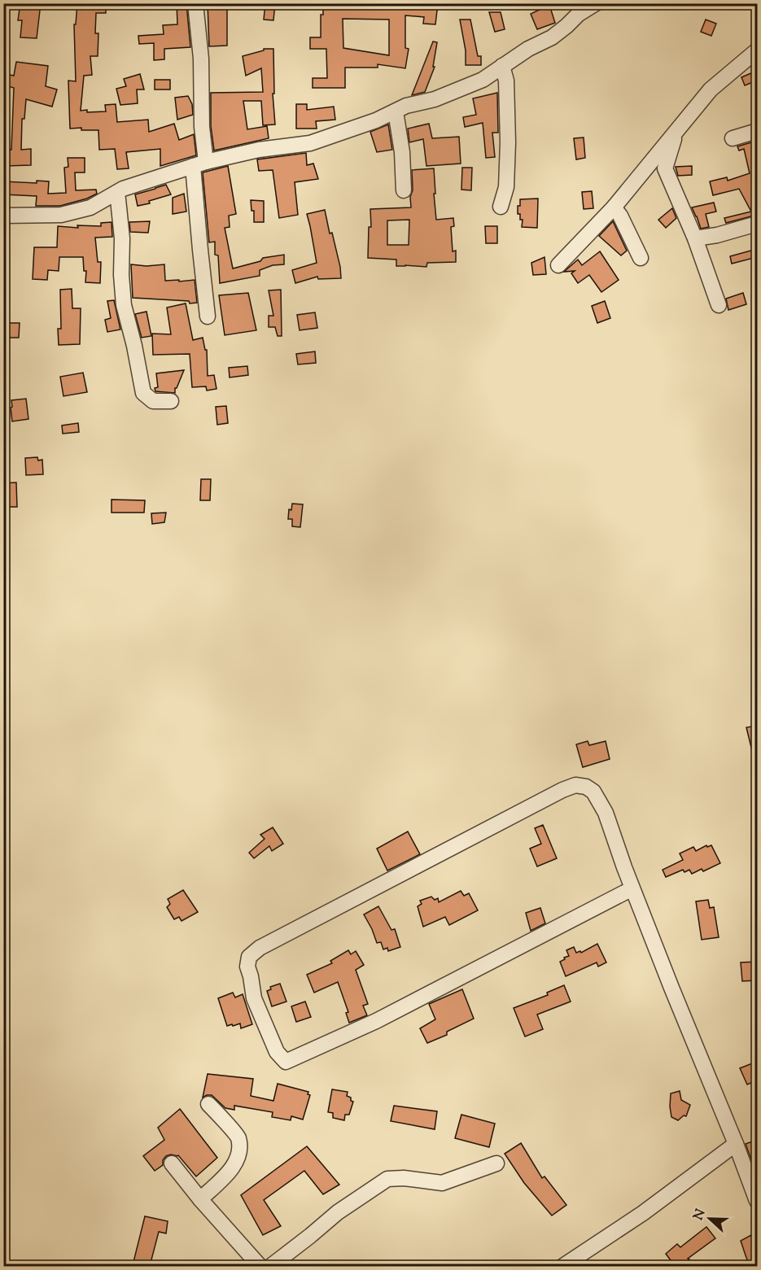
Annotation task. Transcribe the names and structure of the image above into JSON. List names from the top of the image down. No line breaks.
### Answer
{"north":"left"}
